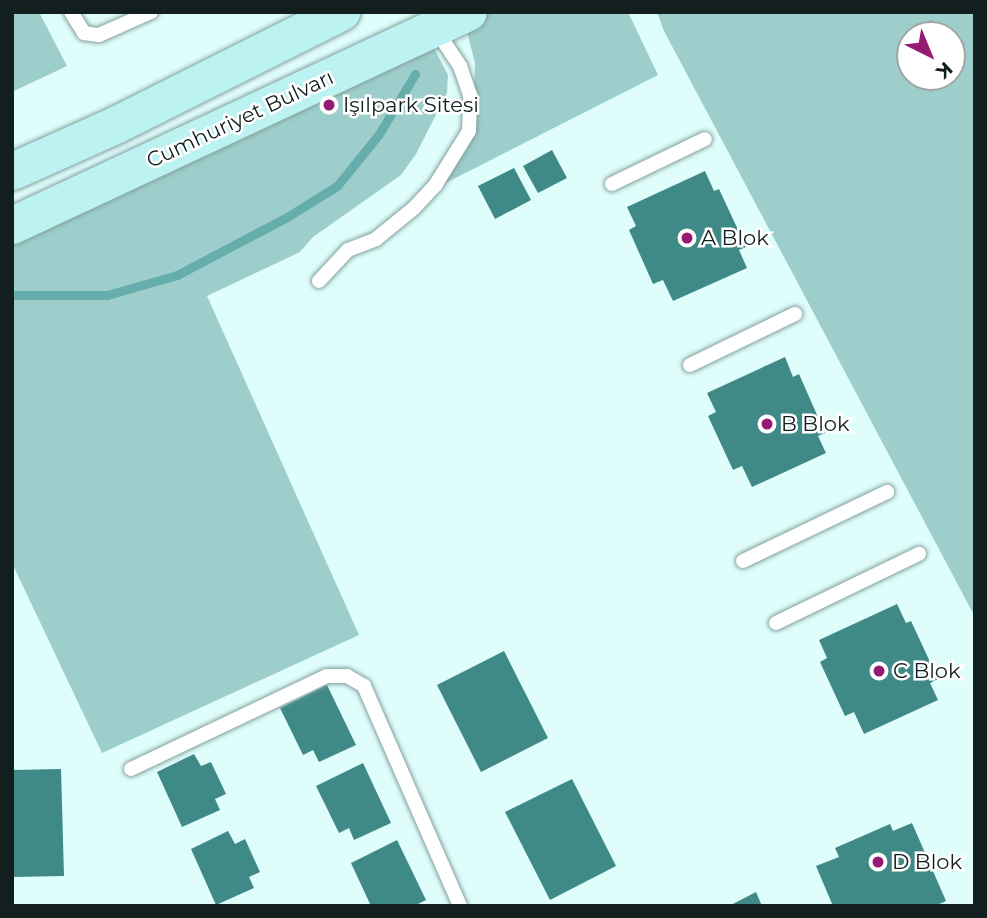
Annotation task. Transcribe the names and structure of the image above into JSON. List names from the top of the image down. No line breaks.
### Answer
{"streets":{"street":["Cumhuriyet Bulvarı"]},"places":["Işılpark Sitesi","A Blok","B Blok","C Blok","D Blok"],"north":"bottom right"}
